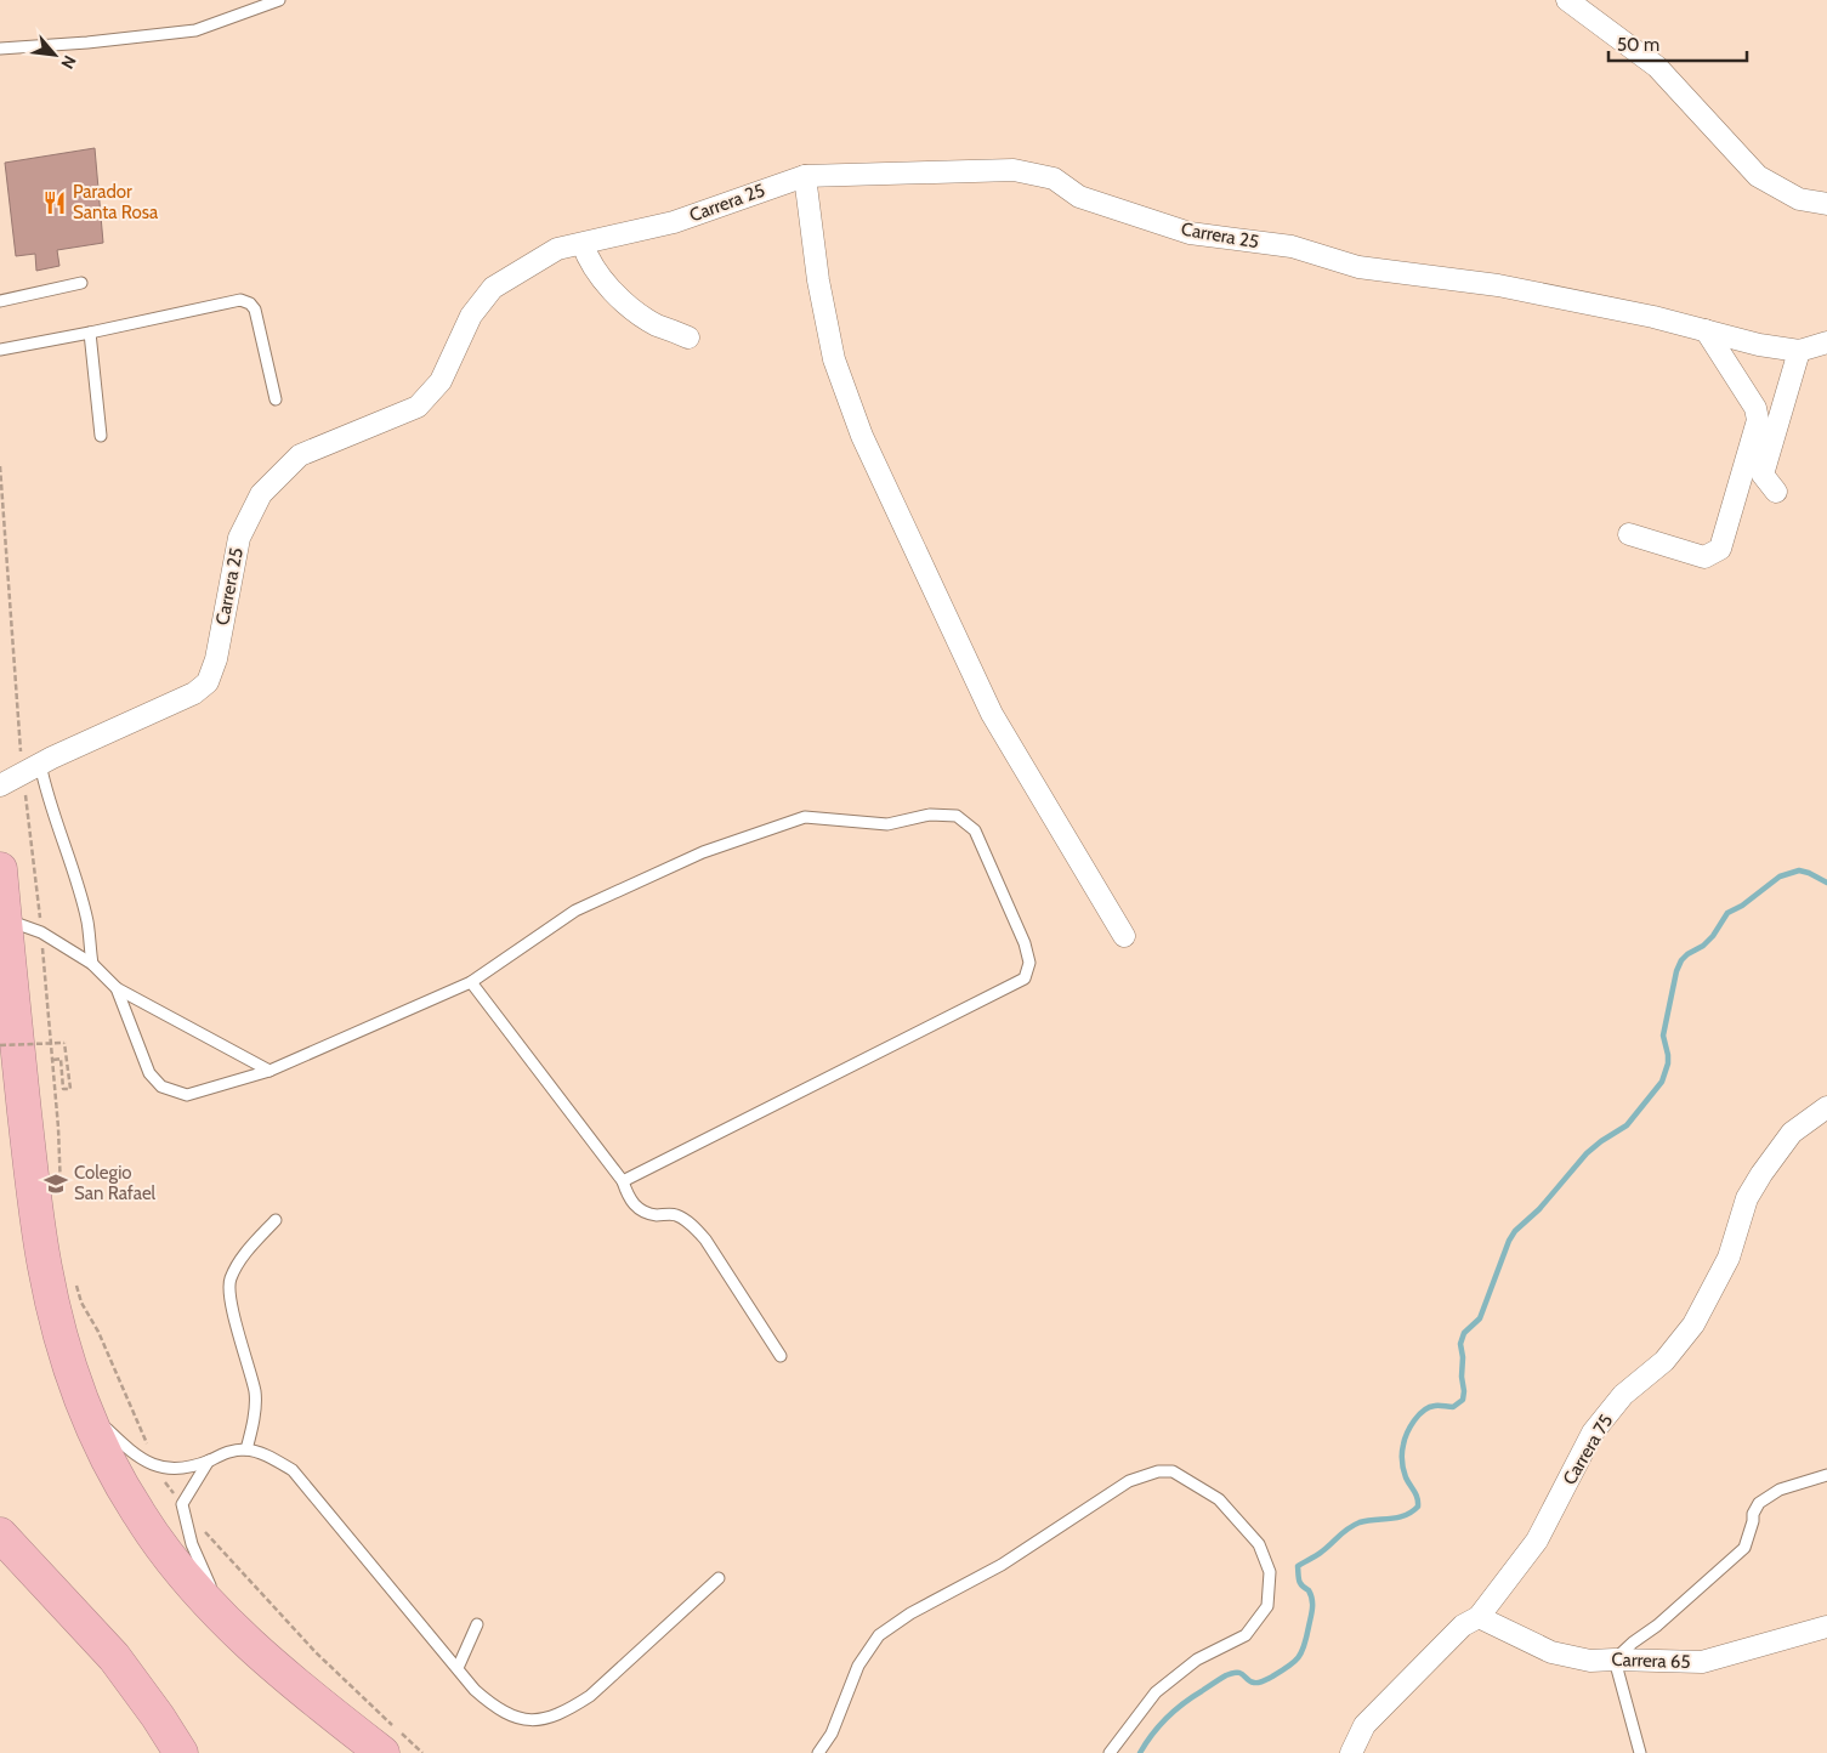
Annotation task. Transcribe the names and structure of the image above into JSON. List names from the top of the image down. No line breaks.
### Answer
{"streets":{"street":["Carrera 25","Carrera 75","Carrera 65"]},"crossings":[["Carrera 75","Carrera 65"]],"places":{"restaurant":["Parador Santa Rosa"],"school or university":["Colegio San Rafael"]},"scale_bar":"50 m","north":"bottom right"}
